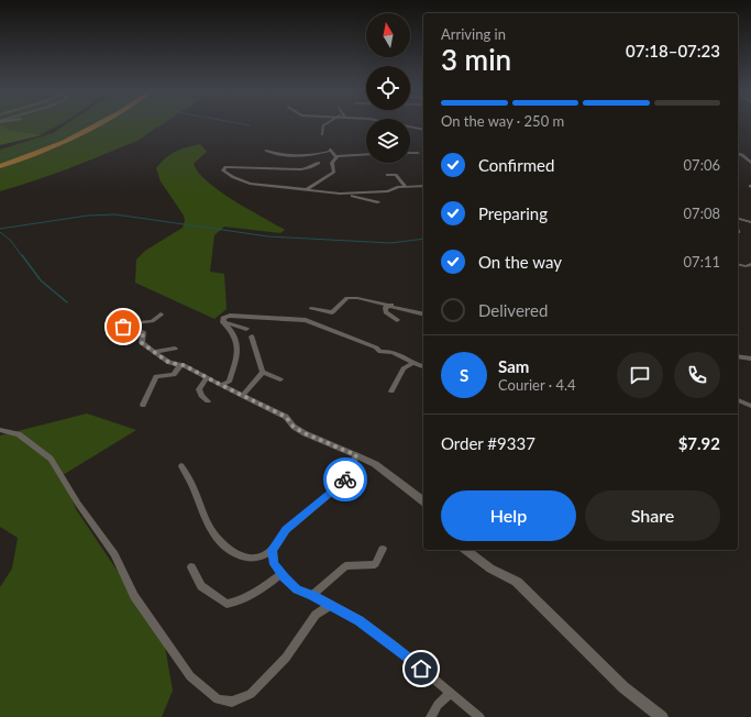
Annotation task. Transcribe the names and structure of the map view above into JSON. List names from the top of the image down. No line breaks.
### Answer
{"north":"top","page":{"heading":["3 min","Arriving in","07:18–07:23"],"panel":["Sam","Courier · 4.4","Order #9337","$7.92"],"bar":"On the way · 250 m","list":[["Confirmed","07:06"],["Preparing","07:08"],["On the way","07:11"],"Delivered"],"round":"S","buttons":["Help","Share"]}}
